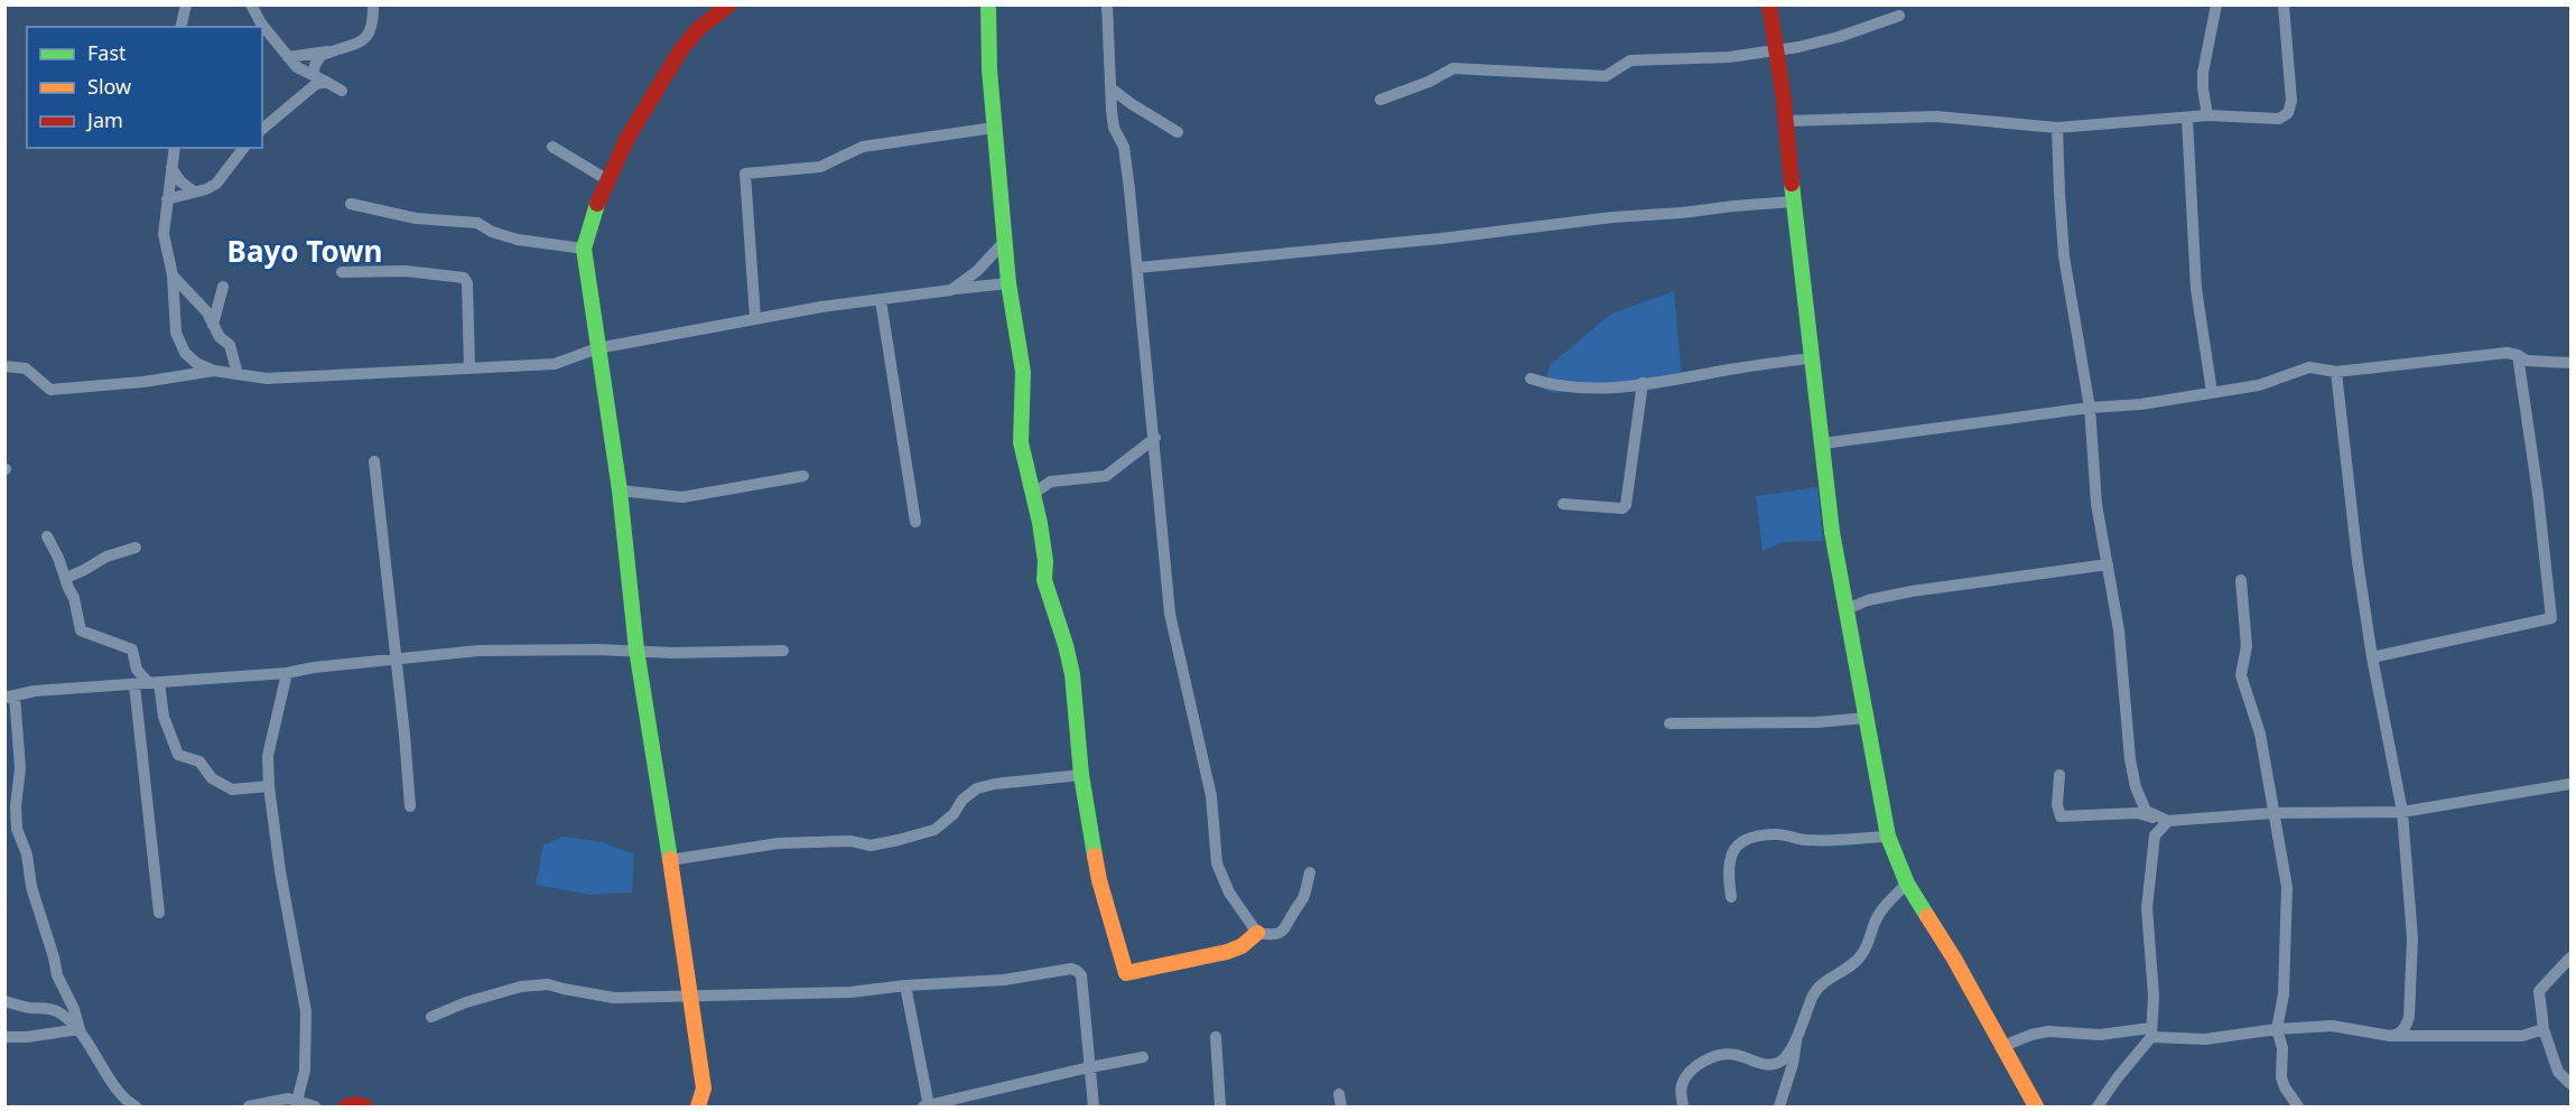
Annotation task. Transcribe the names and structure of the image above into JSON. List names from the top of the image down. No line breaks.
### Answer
{"districts":["Bayo Town"],"legend":["Fast","Slow","Jam"]}
